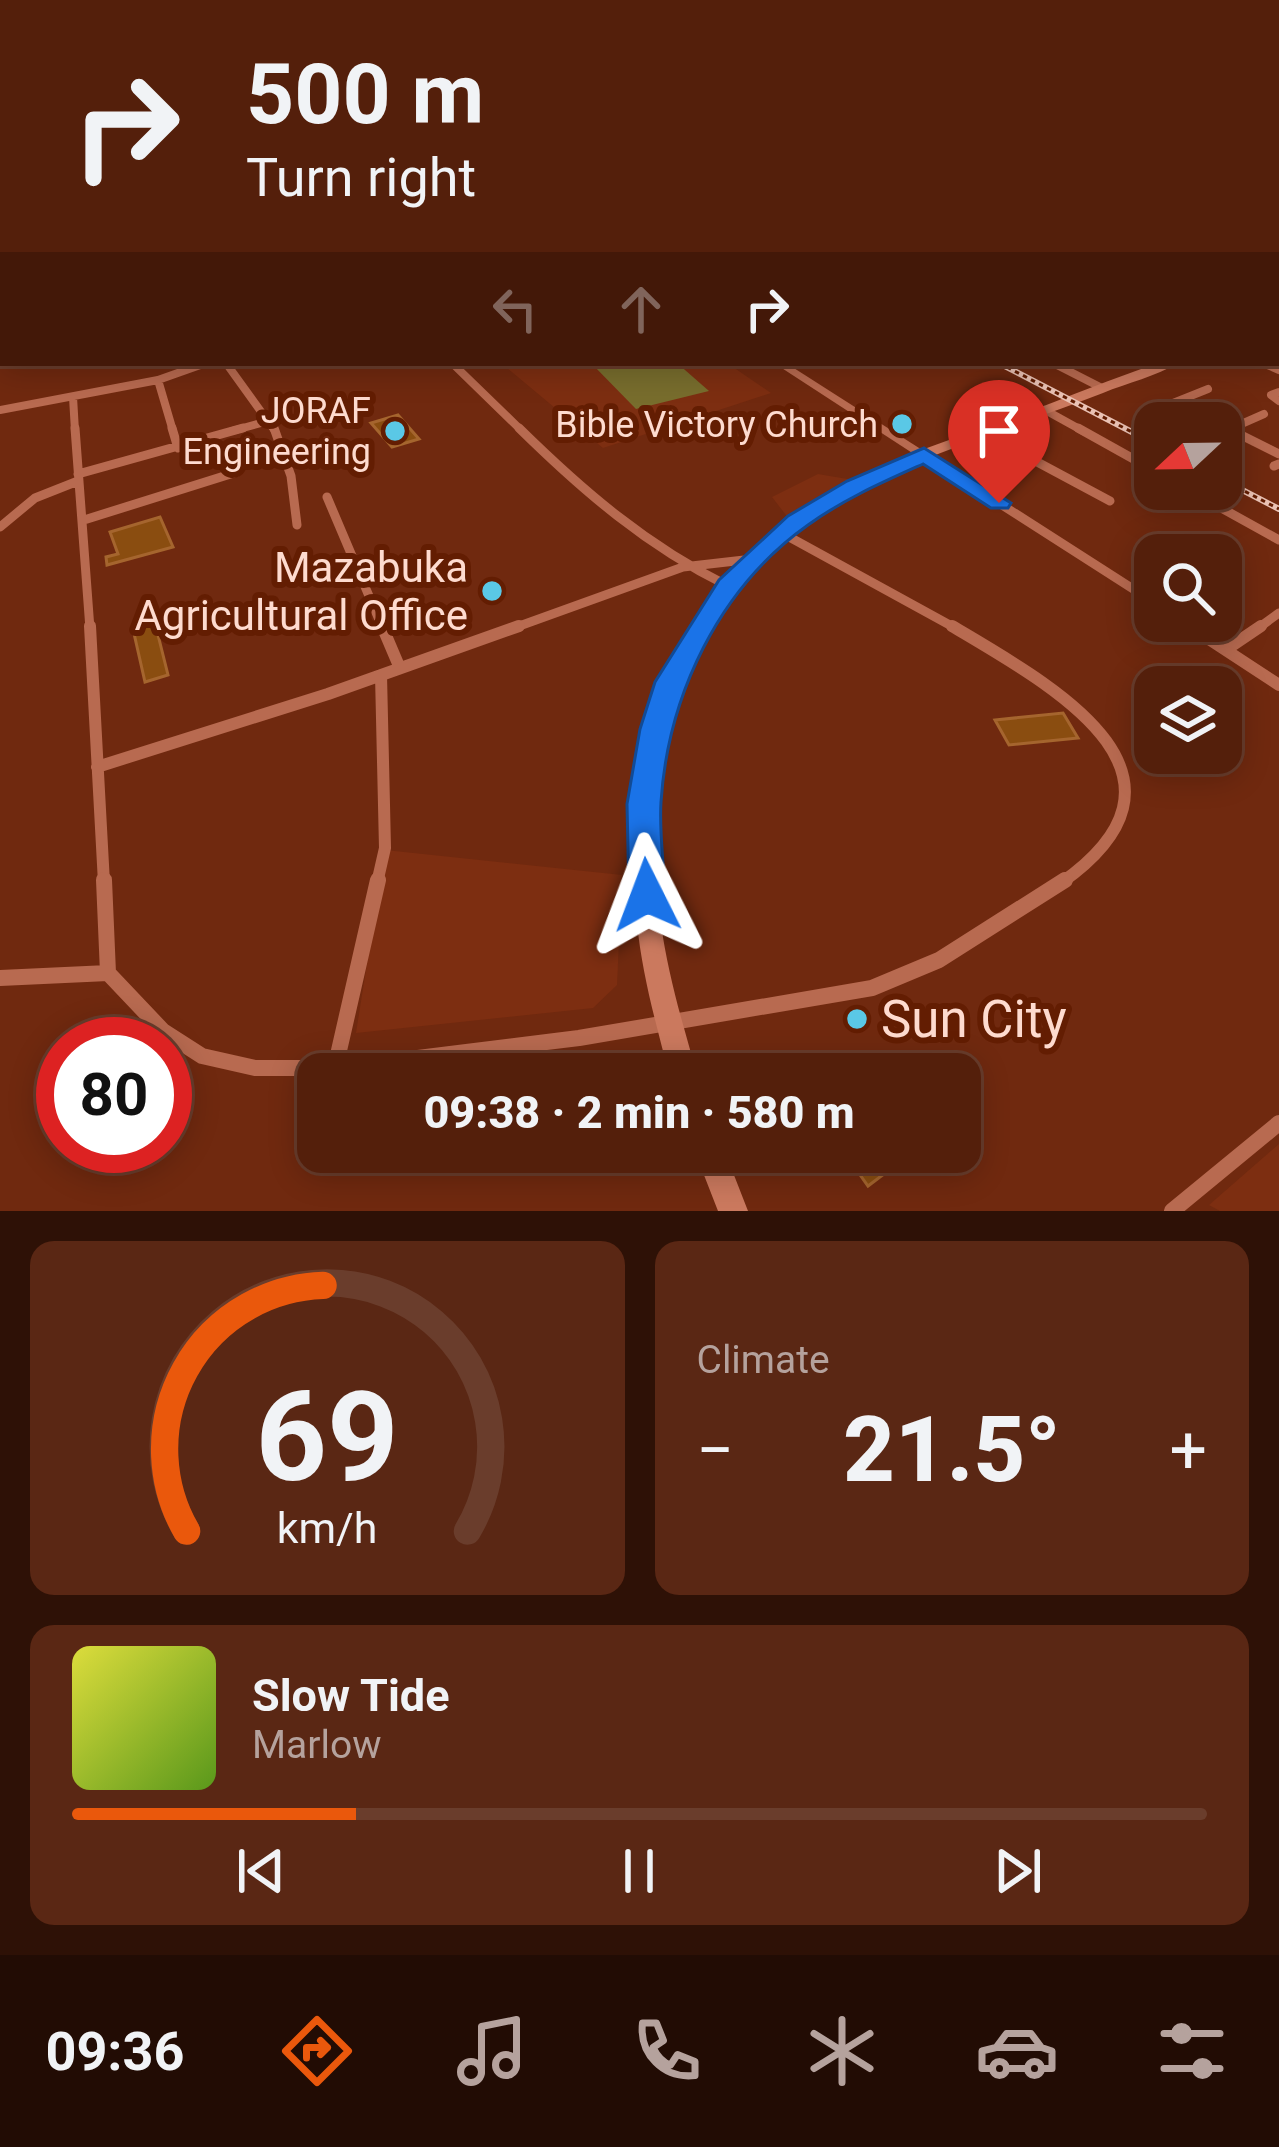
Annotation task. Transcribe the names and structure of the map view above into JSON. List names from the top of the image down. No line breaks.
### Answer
{"places":["Bible Victory Church","JORAF Engineering","Mazabuka Agricultural Office","Sun City"],"north":"left","page":{"turn":["500 m","Turn right"],"limit":"80","trip":"09:38 · 2 min · 580 m","tile":"Climate","heat":["−","21.5°","+"],"song":["Slow Tide","Marlow"],"tabs":"09:36","gauge":["69","km/h"]}}
